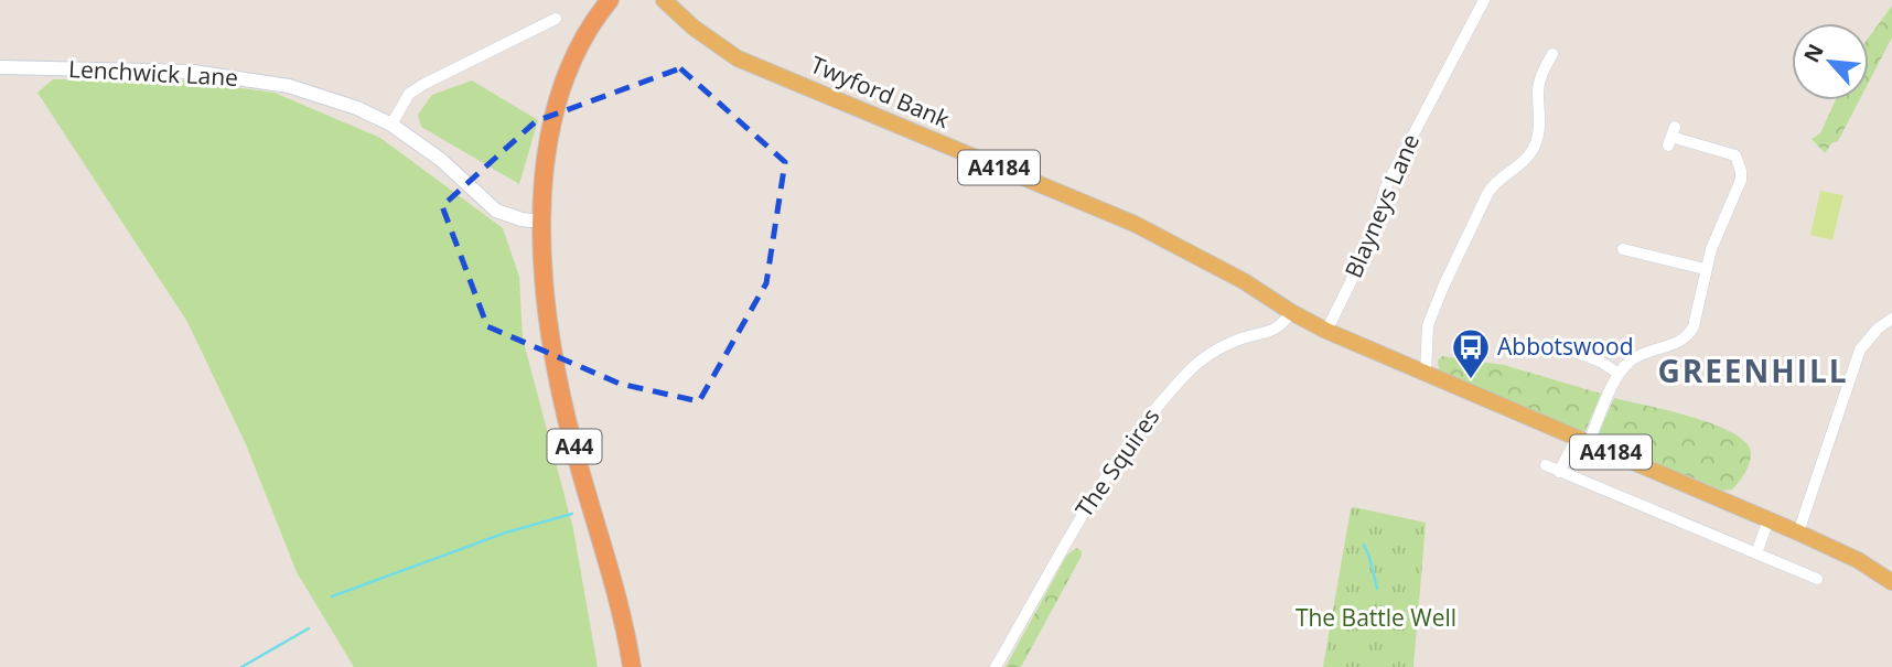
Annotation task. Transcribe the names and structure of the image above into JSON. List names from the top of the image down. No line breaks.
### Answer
{"streets":{"highway":["A44"],"main road":["Twyford Bank","A4184"],"street":["Lenchwick Lane","Blayneys Lane","The Squires"]},"crossings":[["Lenchwick Lane","A44"],["Twyford Bank","A4184"],["Twyford Bank","Blayneys Lane"],["Twyford Bank","The Squires"],["A4184","Blayneys Lane"]],"districts":["GREENHILL"],"parks":["The Battle Well"],"places":{"bus stop":["Abbotswood"]},"north":"top left"}
